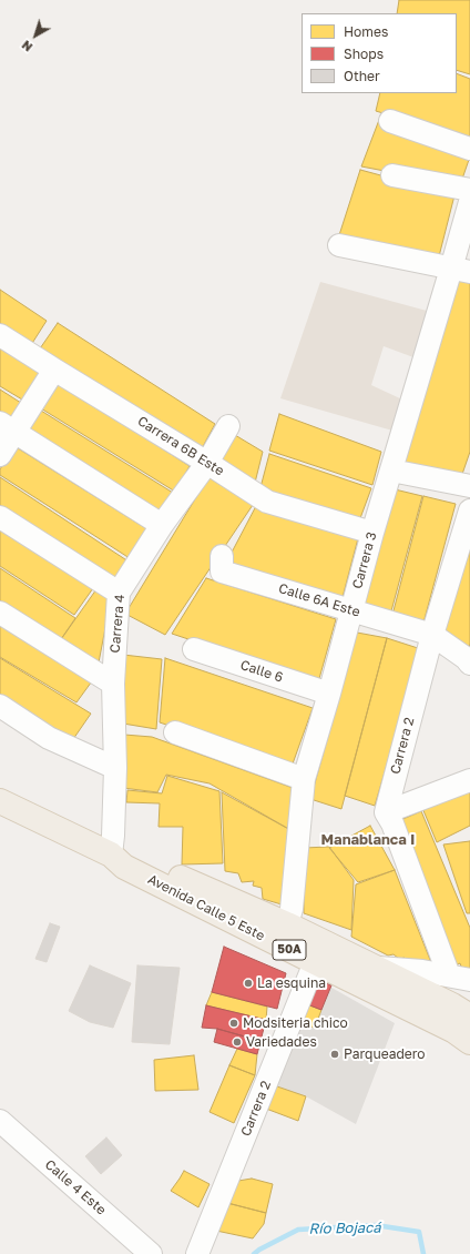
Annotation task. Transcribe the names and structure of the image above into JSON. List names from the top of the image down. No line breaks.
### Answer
{"streets":{"main road":["Avenida Calle 5 Este","50A"],"street":["Carrera 6B Este","Carrera 3","Calle 6A Este","Carrera 4","Calle 6","Carrera 2","Calle 4 Este"]},"crossings":[["Carrera 6B Este","Carrera 3"],["Carrera 6B Este","Carrera 4"],["Carrera 3","Calle 6A Este"],["Carrera 3","Calle 6"],["Carrera 3","Avenida Calle 5 Este"],["Calle 6A Este","Carrera 2"],["Carrera 4","Avenida Calle 5 Este"],["Carrera 2","Avenida Calle 5 Este"]],"districts":["Manablanca I"],"water":["Río Bojacá"],"places":["La esquina","Modsiteria chico","Variedades","Parqueadero"],"legend":["Homes","Shops","Other"],"north":"bottom left"}
